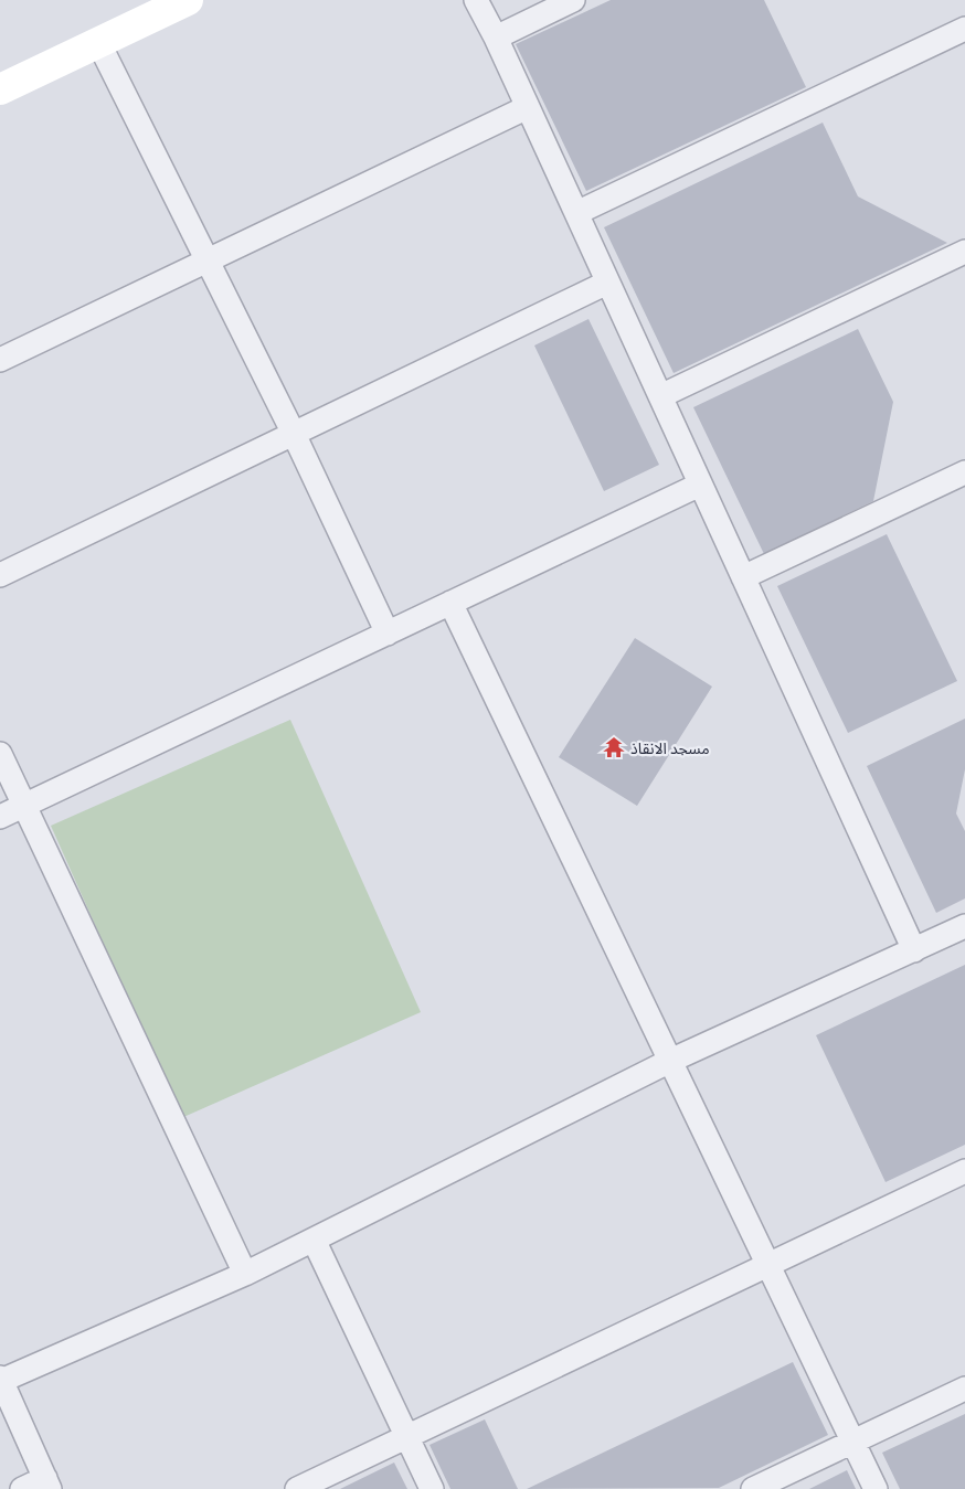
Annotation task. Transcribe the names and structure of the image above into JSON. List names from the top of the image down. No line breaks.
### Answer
{"places":{"temple":["مسجد الانقاذ"]}}
